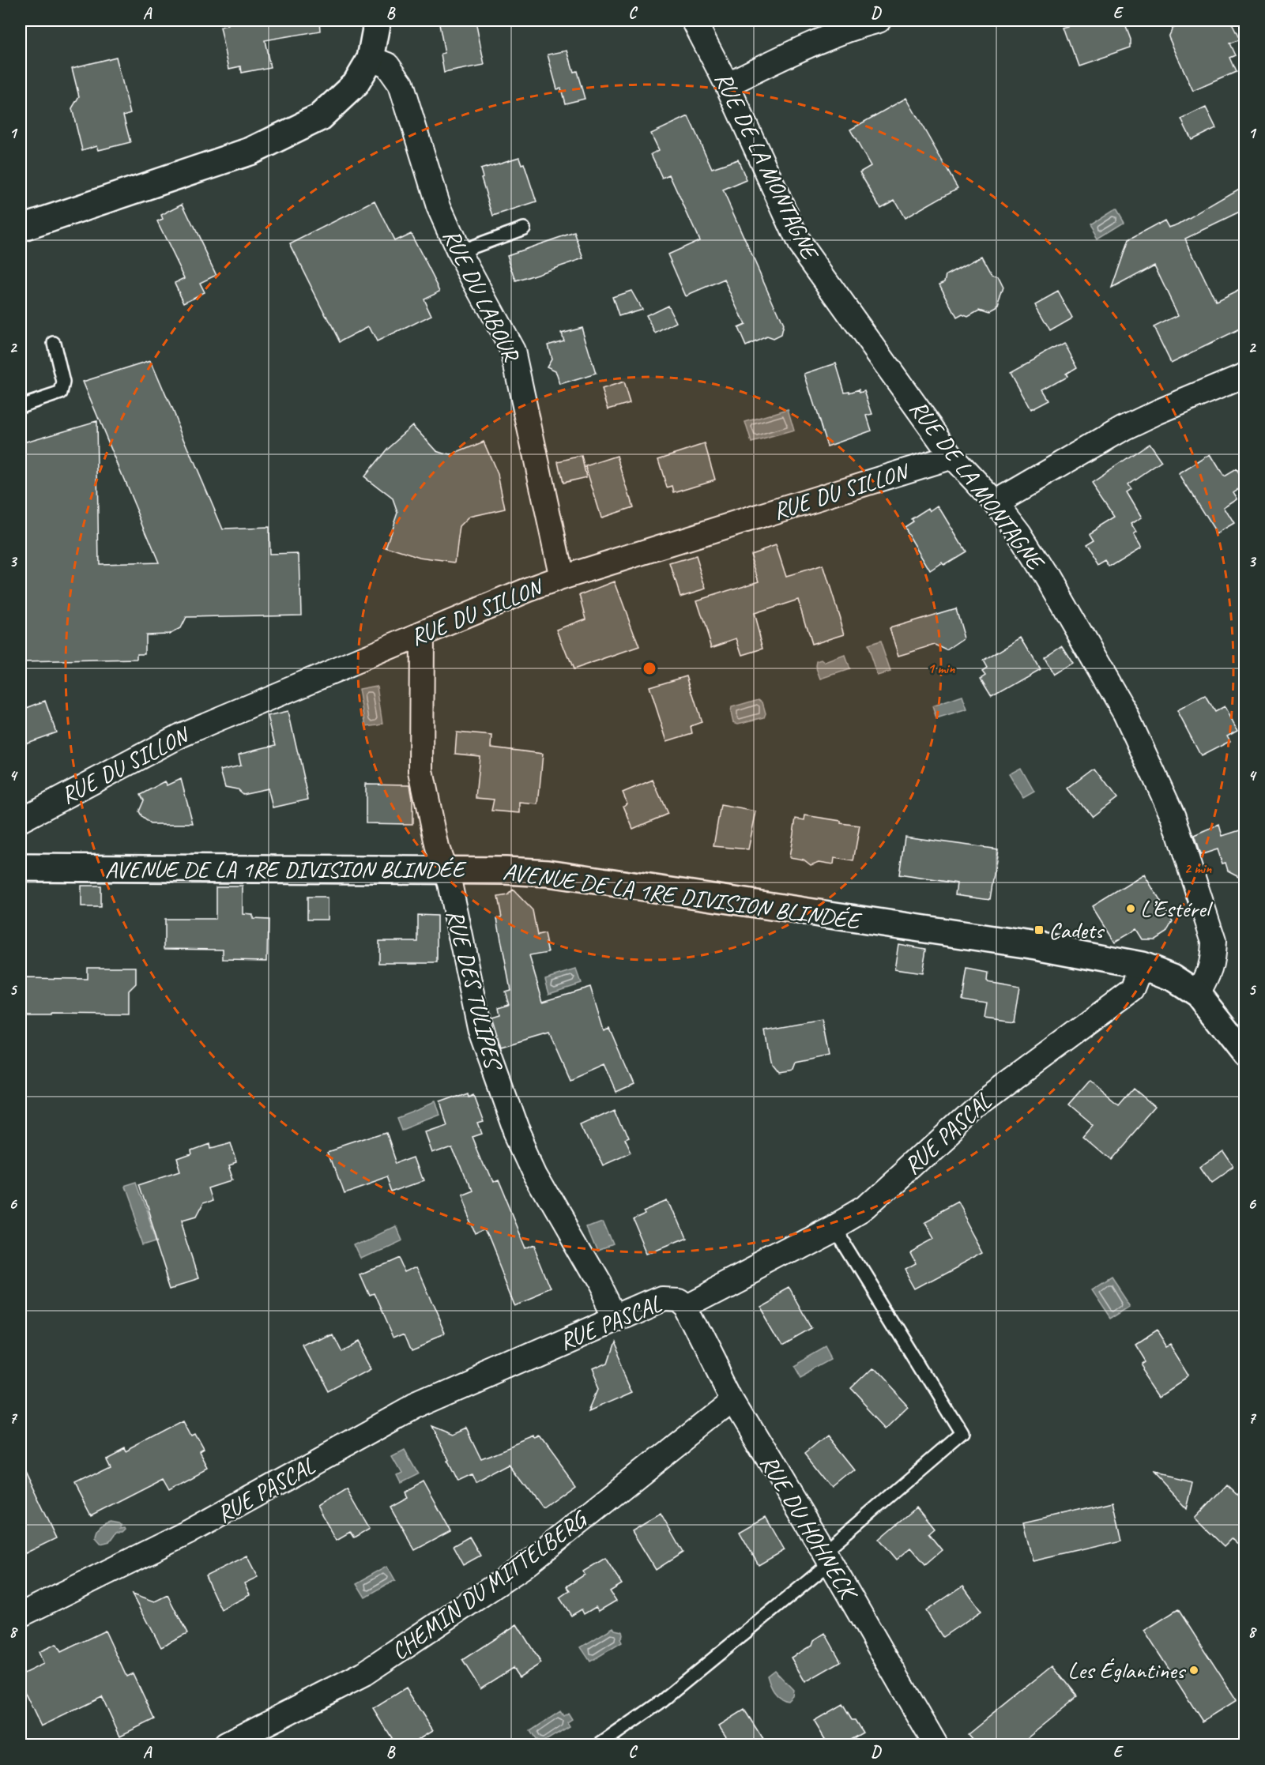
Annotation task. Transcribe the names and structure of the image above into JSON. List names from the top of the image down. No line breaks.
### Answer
{"streets":{"main road":["AVENUE DE LA 1RE DIVISION BLINDÉE"],"street":["RUE DE LA MONTAGNE","RUE DU LABOUR","RUE DU SILLON","RUE DES TULIPES","RUE PASCAL","RUE DU HOHNECK","CHEMIN DU MITTELBERG"]},"crossings":[["RUE DE LA MONTAGNE","RUE DU SILLON"],["RUE DE LA MONTAGNE","AVENUE DE LA 1RE DIVISION BLINDÉE"],["RUE DU LABOUR","RUE DU SILLON"],["RUE DU SILLON","RUE DES TULIPES"],["AVENUE DE LA 1RE DIVISION BLINDÉE","RUE DES TULIPES"],["AVENUE DE LA 1RE DIVISION BLINDÉE","RUE PASCAL"],["RUE DES TULIPES","RUE PASCAL"],["RUE PASCAL","RUE DU HOHNECK"],["RUE DU HOHNECK","CHEMIN DU MITTELBERG"]],"places":{"other":["L’Estérel","Les Églantines"],"transit":["Cadets"]},"grid":{"columns":["A","B","C","D","E"],"rows":["1","2","3","4","5","6","7","8"]},"rings":["1 min","2 min"]}
